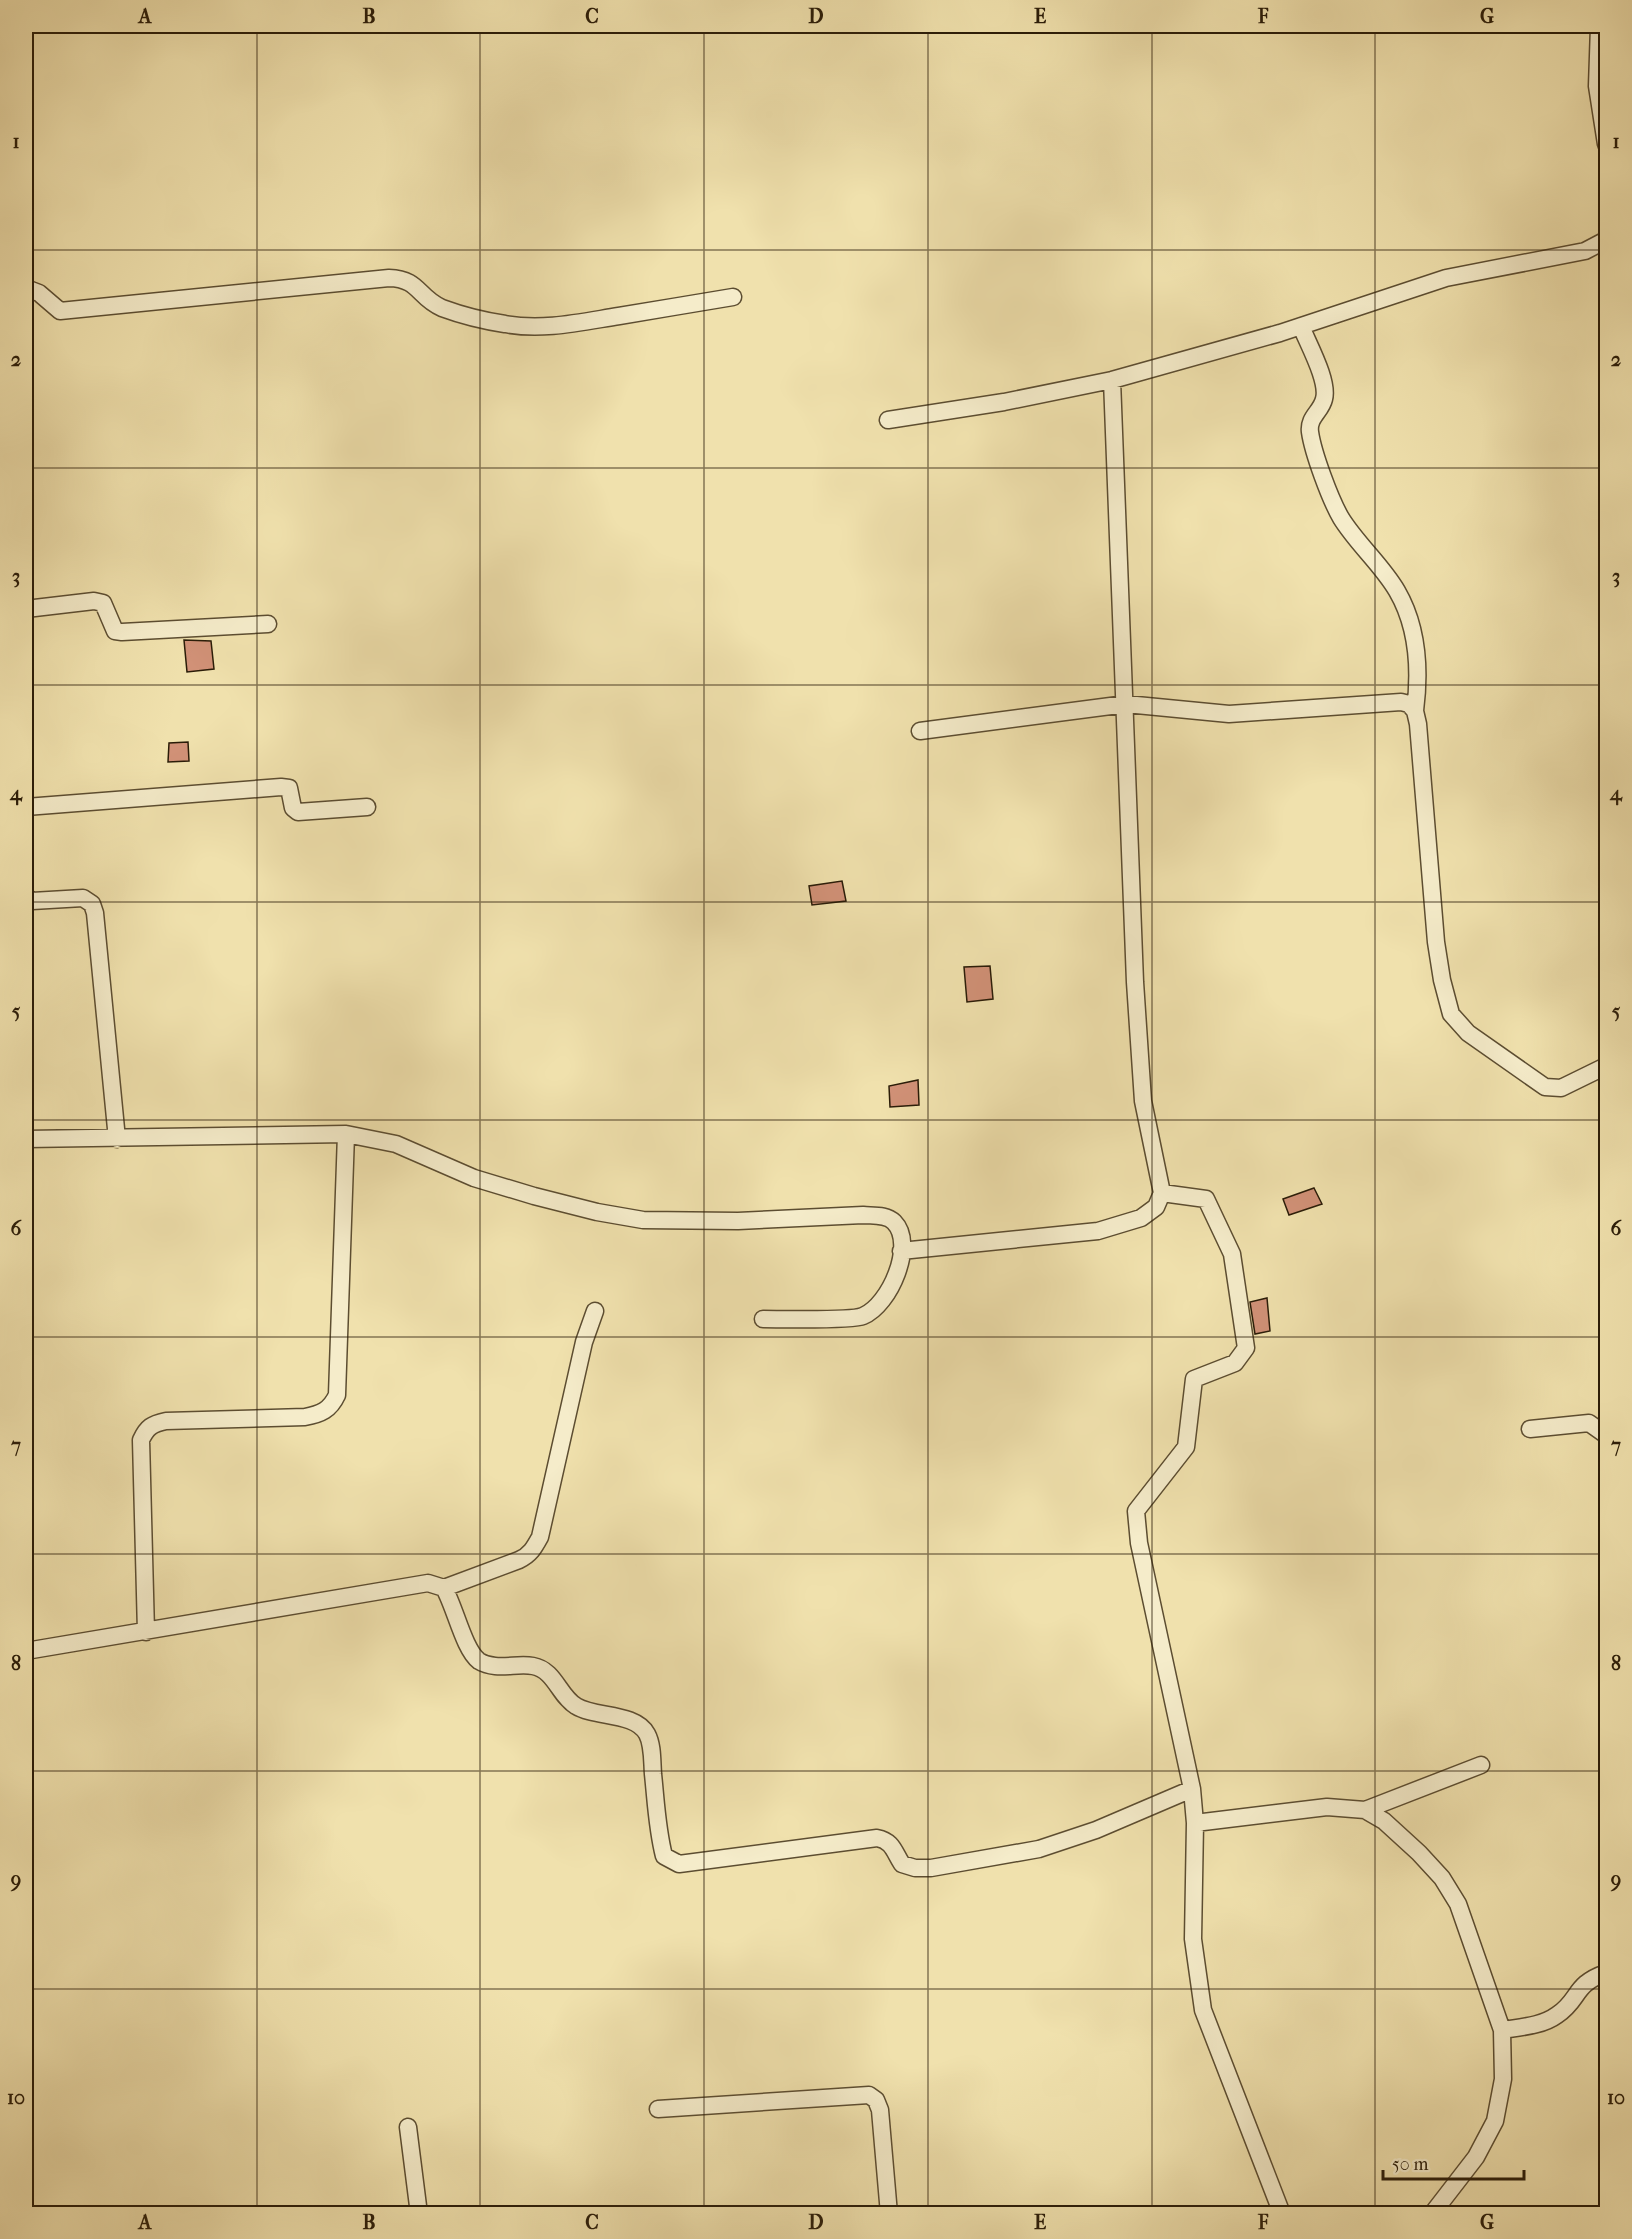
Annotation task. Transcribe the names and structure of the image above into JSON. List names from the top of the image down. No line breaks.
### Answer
{"scale_bar":"50 m","grid":{"columns":["A","B","C","D","E","F","G"],"rows":["1","2","3","4","5","6","7","8","9","10"]}}
